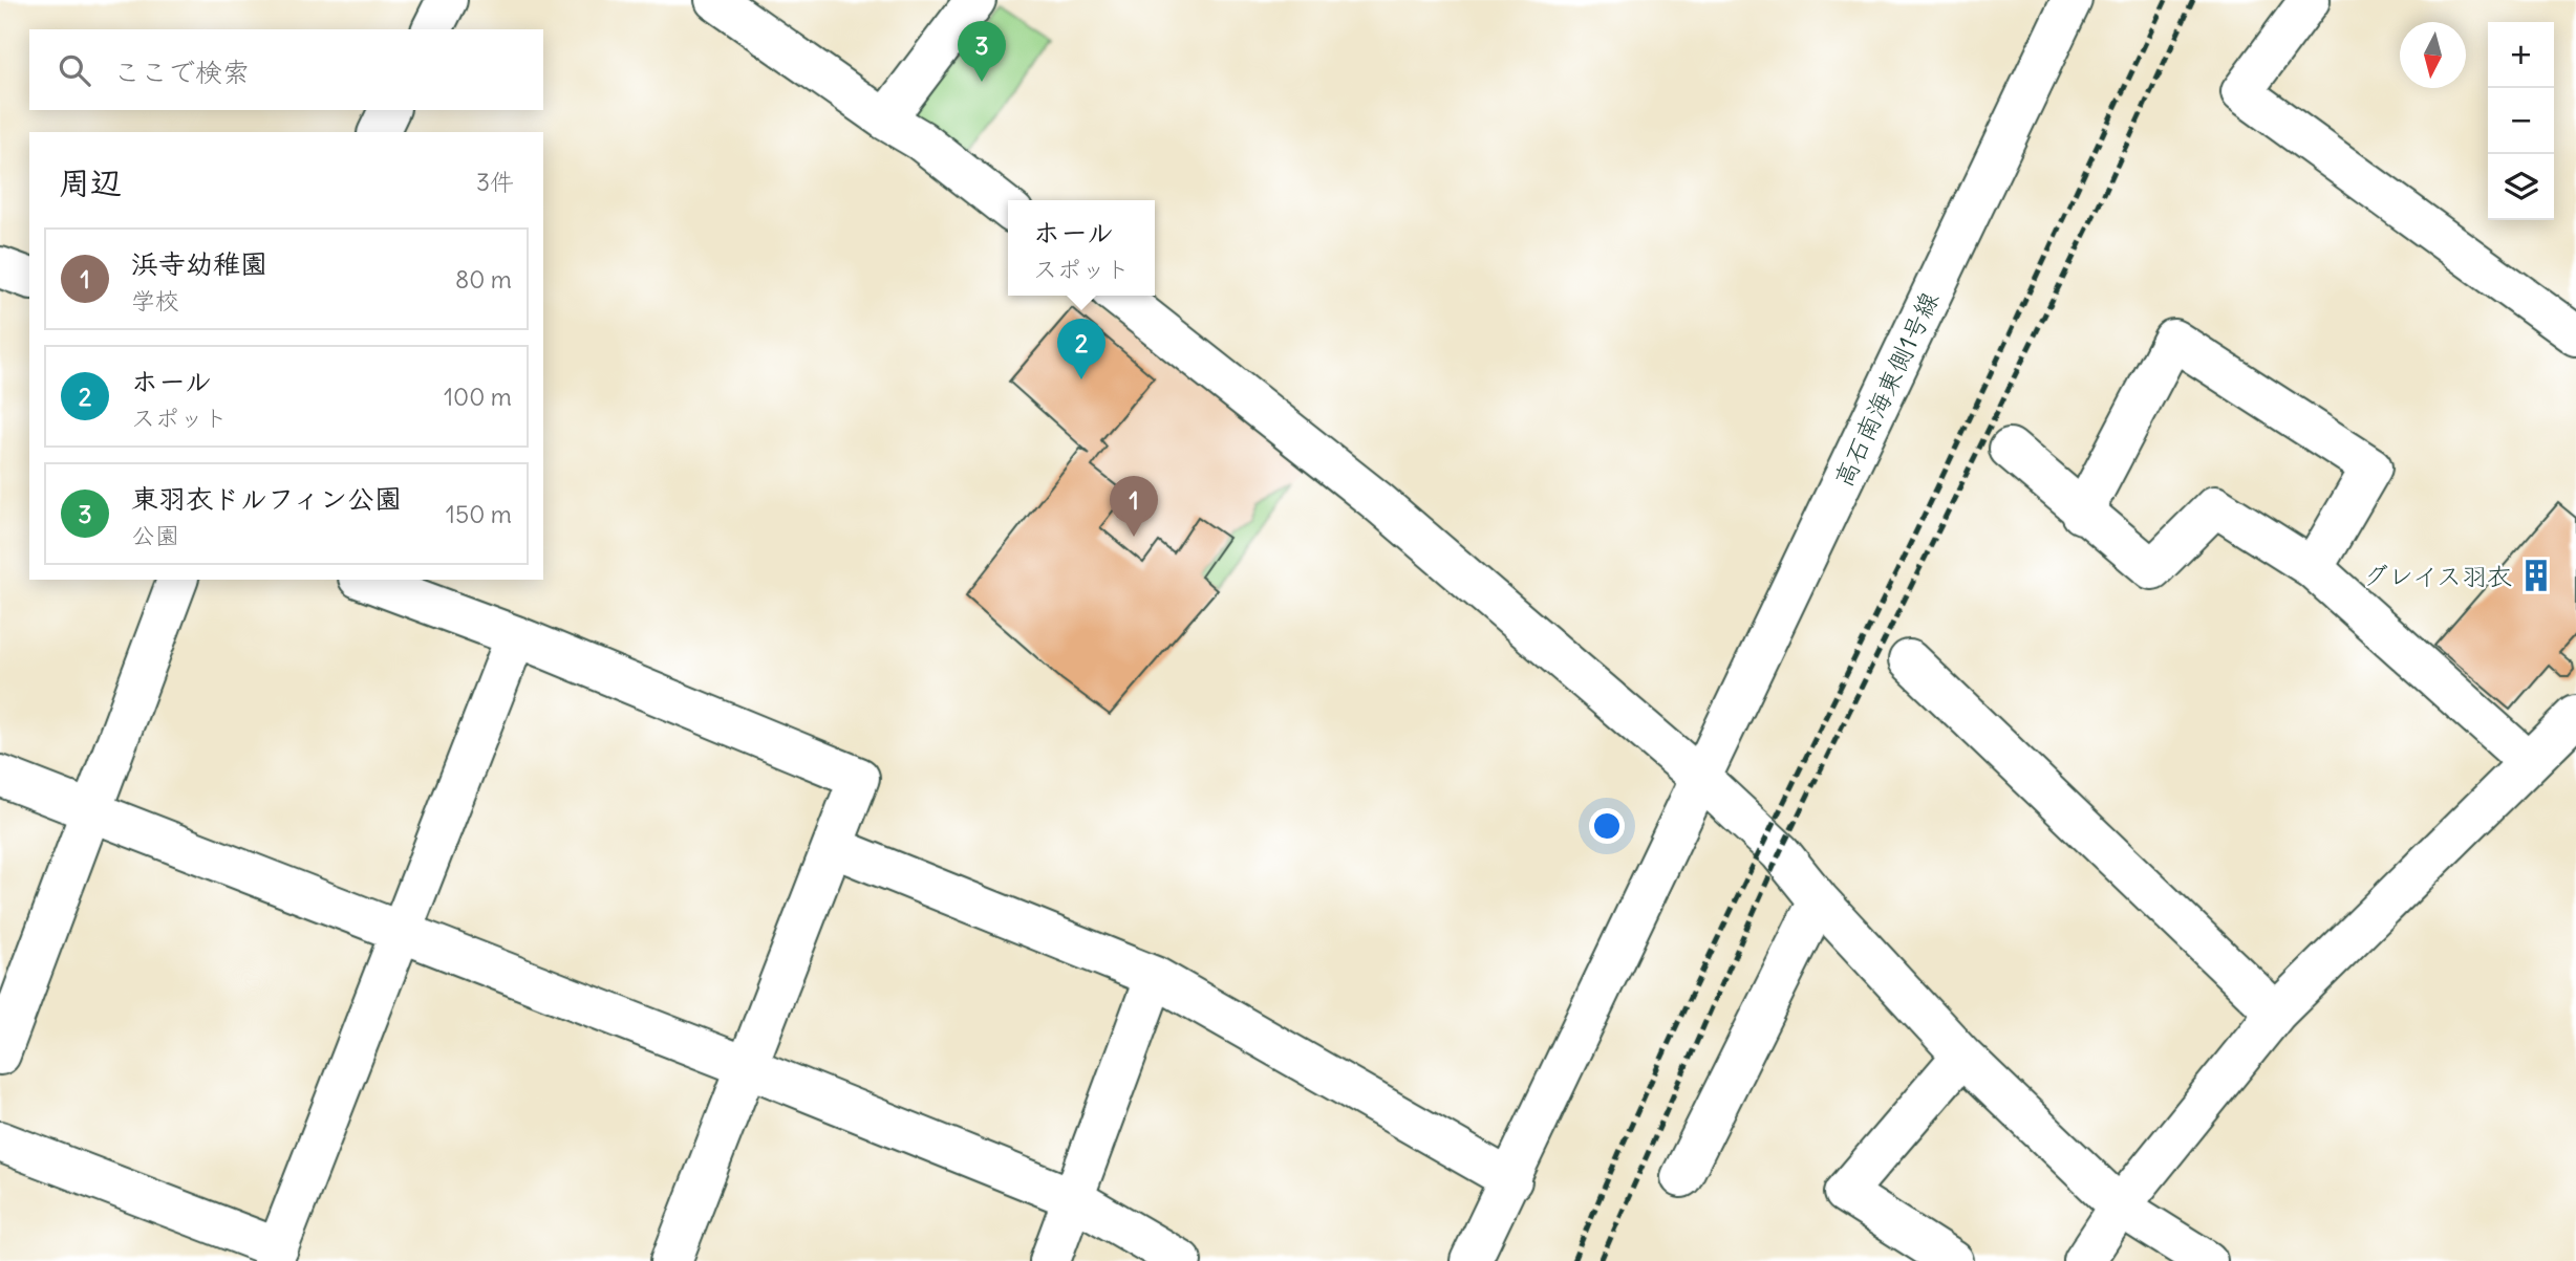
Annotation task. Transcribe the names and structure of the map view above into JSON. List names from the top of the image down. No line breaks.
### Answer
{"streets":{"street":["高石南海東側1号線"]},"places":{"building":["グレイス羽衣"]},"north":"bottom","page":{"pins":["3","2","1"],"map_buttons":["+","−"],"search":"ここで検索","heading":["周辺","3件"],"popup":["ホール","スポット"],"list":[{"mark":"1","name":"浜寺幼稚園","note":"学校","value":"80 m"},{"mark":"2","name":"ホール","note":"スポット","value":"100 m"},{"mark":"3","name":"東羽衣ドルフィン公園","note":"公園","value":"150 m"}]}}
